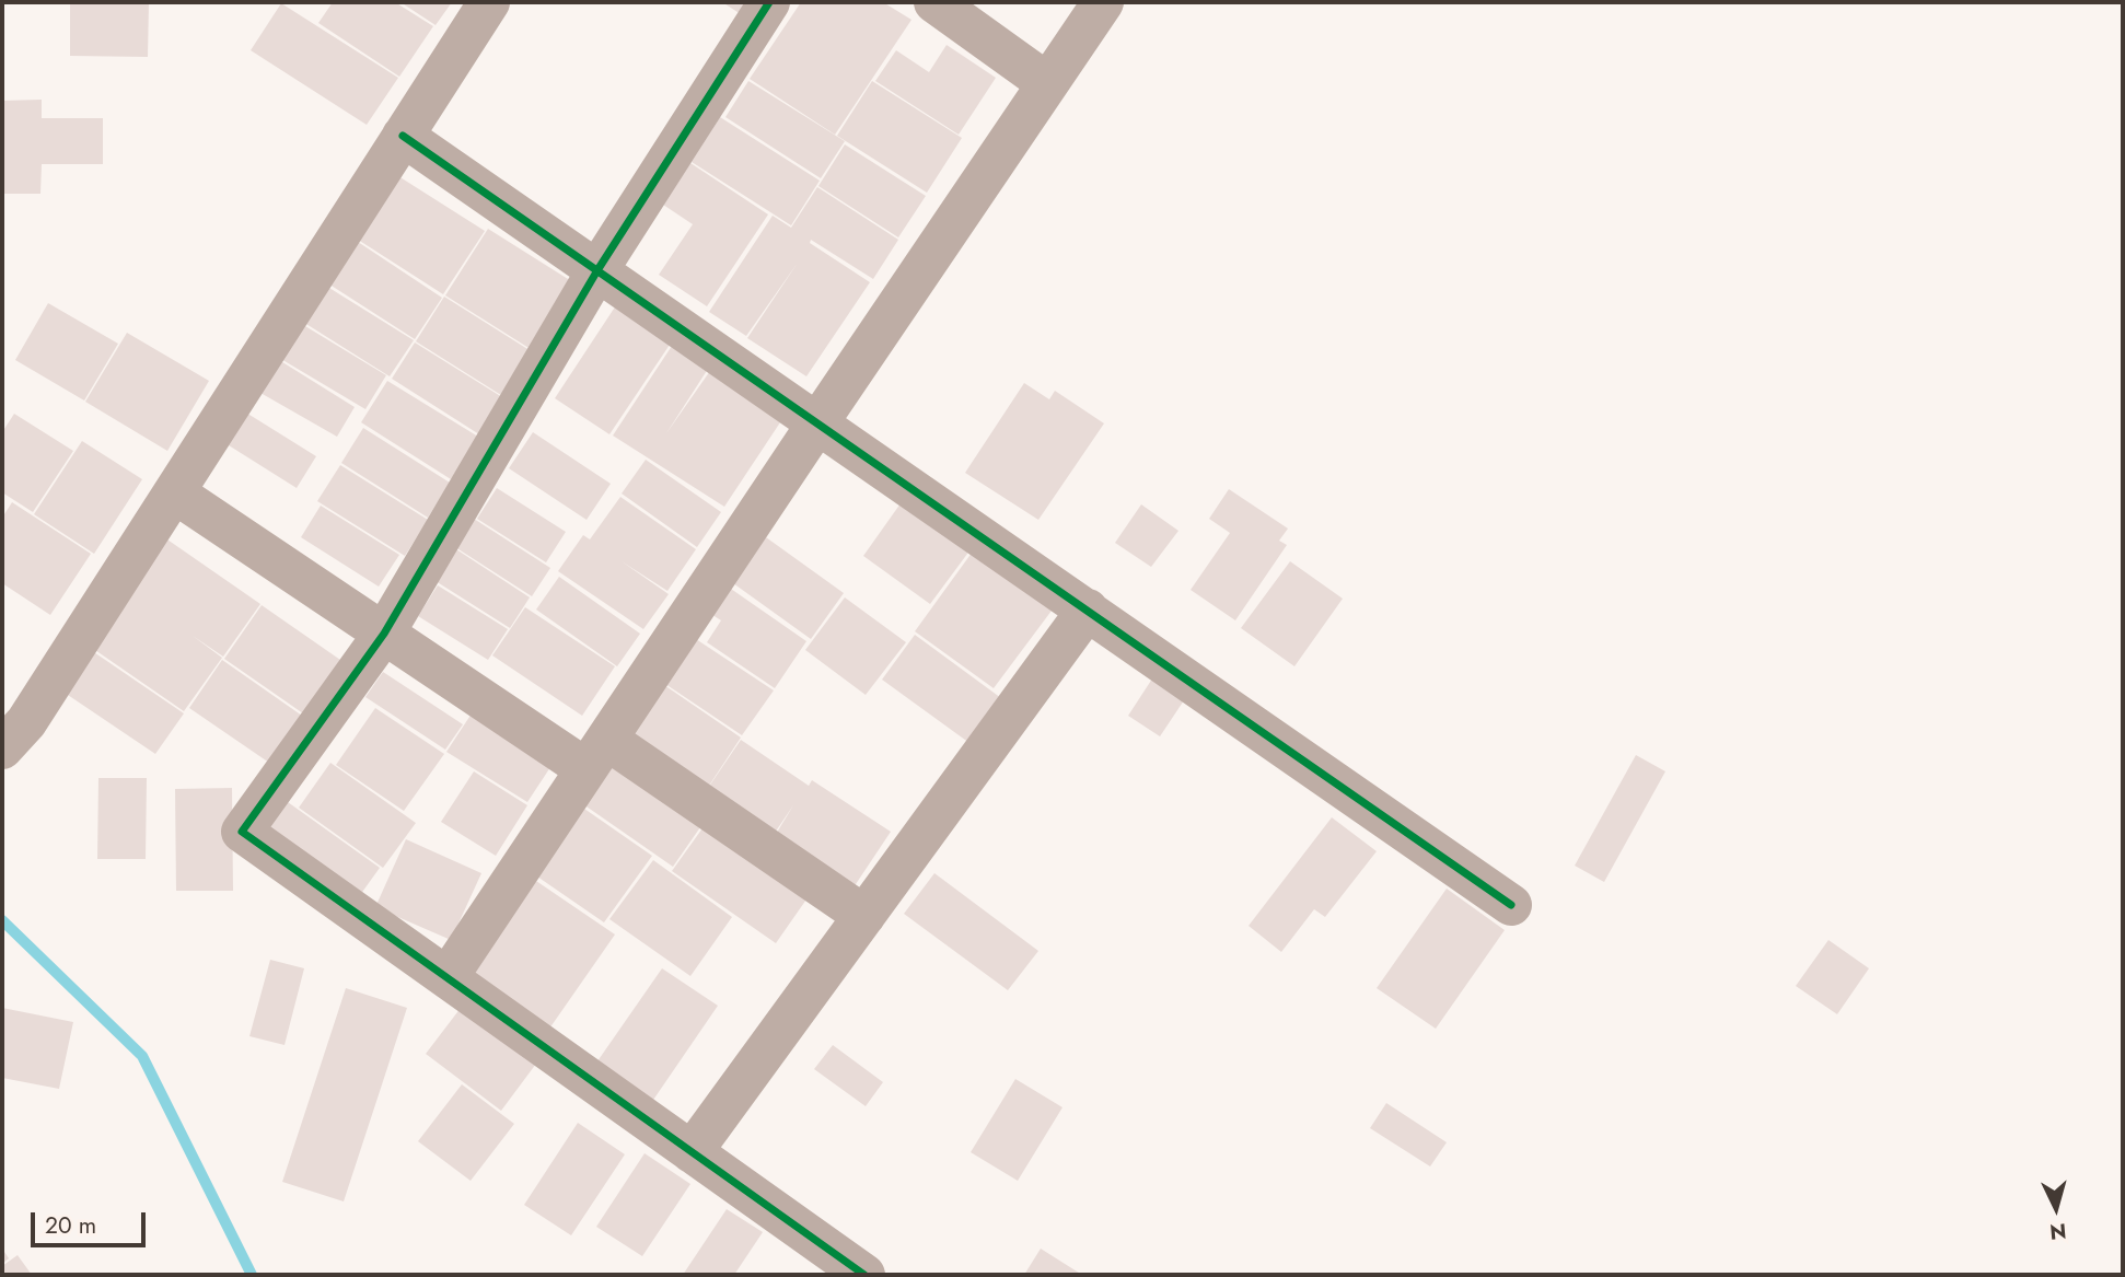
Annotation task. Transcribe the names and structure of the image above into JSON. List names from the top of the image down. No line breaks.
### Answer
{"scale_bar":"20 m","north":"bottom"}
